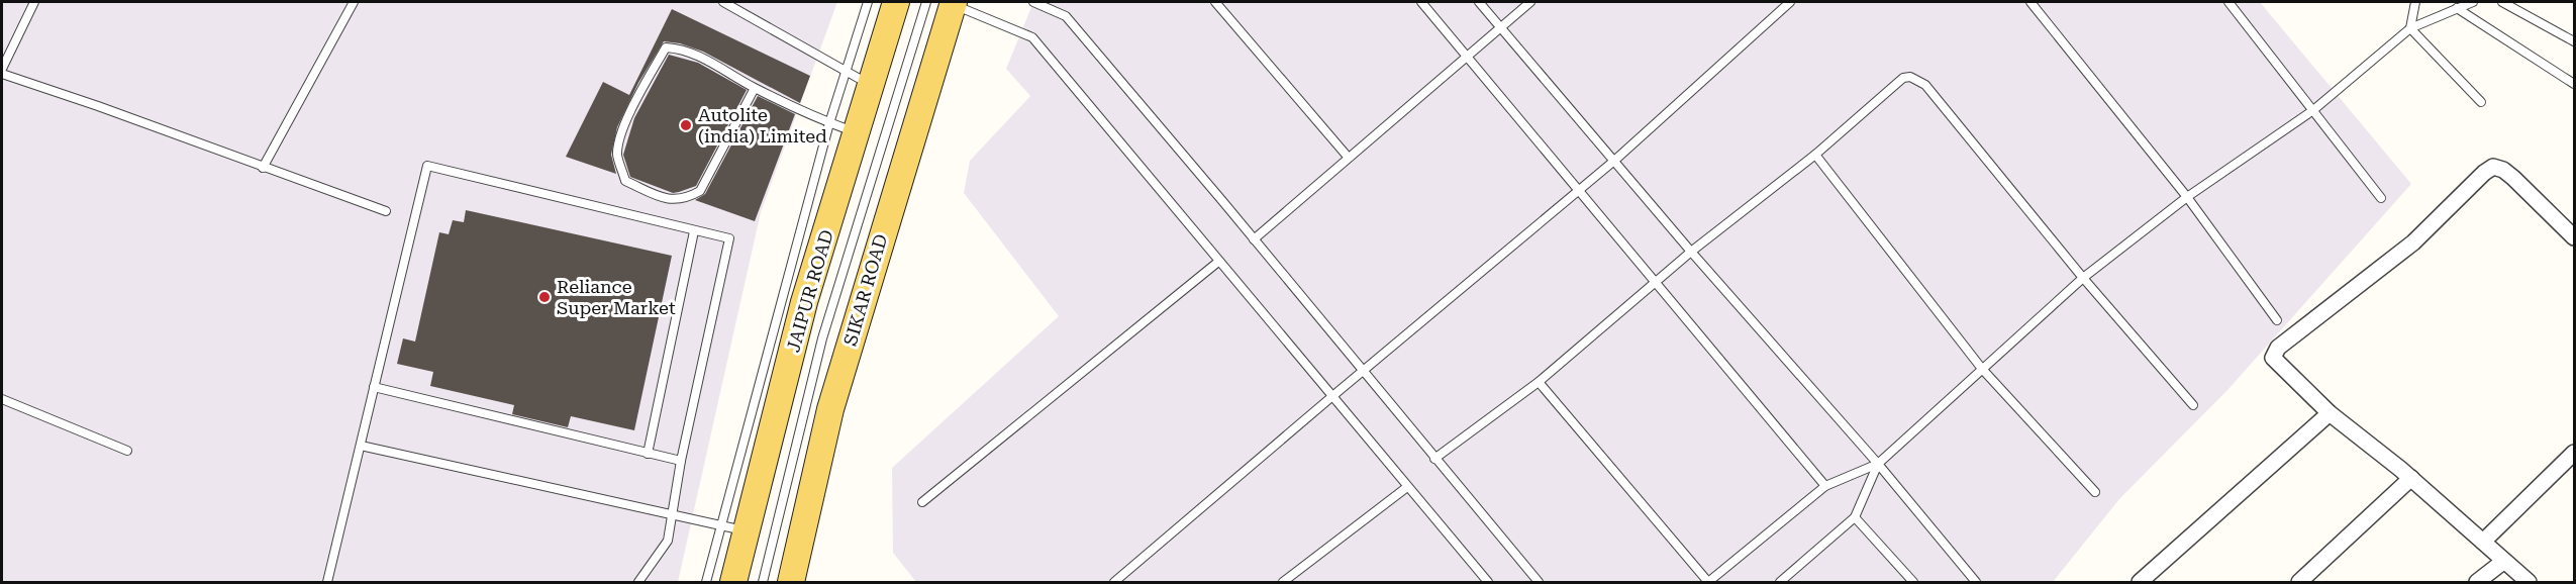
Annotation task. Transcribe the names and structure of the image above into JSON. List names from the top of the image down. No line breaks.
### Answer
{"streets":{"main road":["SIKAR ROAD","JAIPUR ROAD"]},"places":["Autolite (india) Limited","Reliance Super Market"]}
